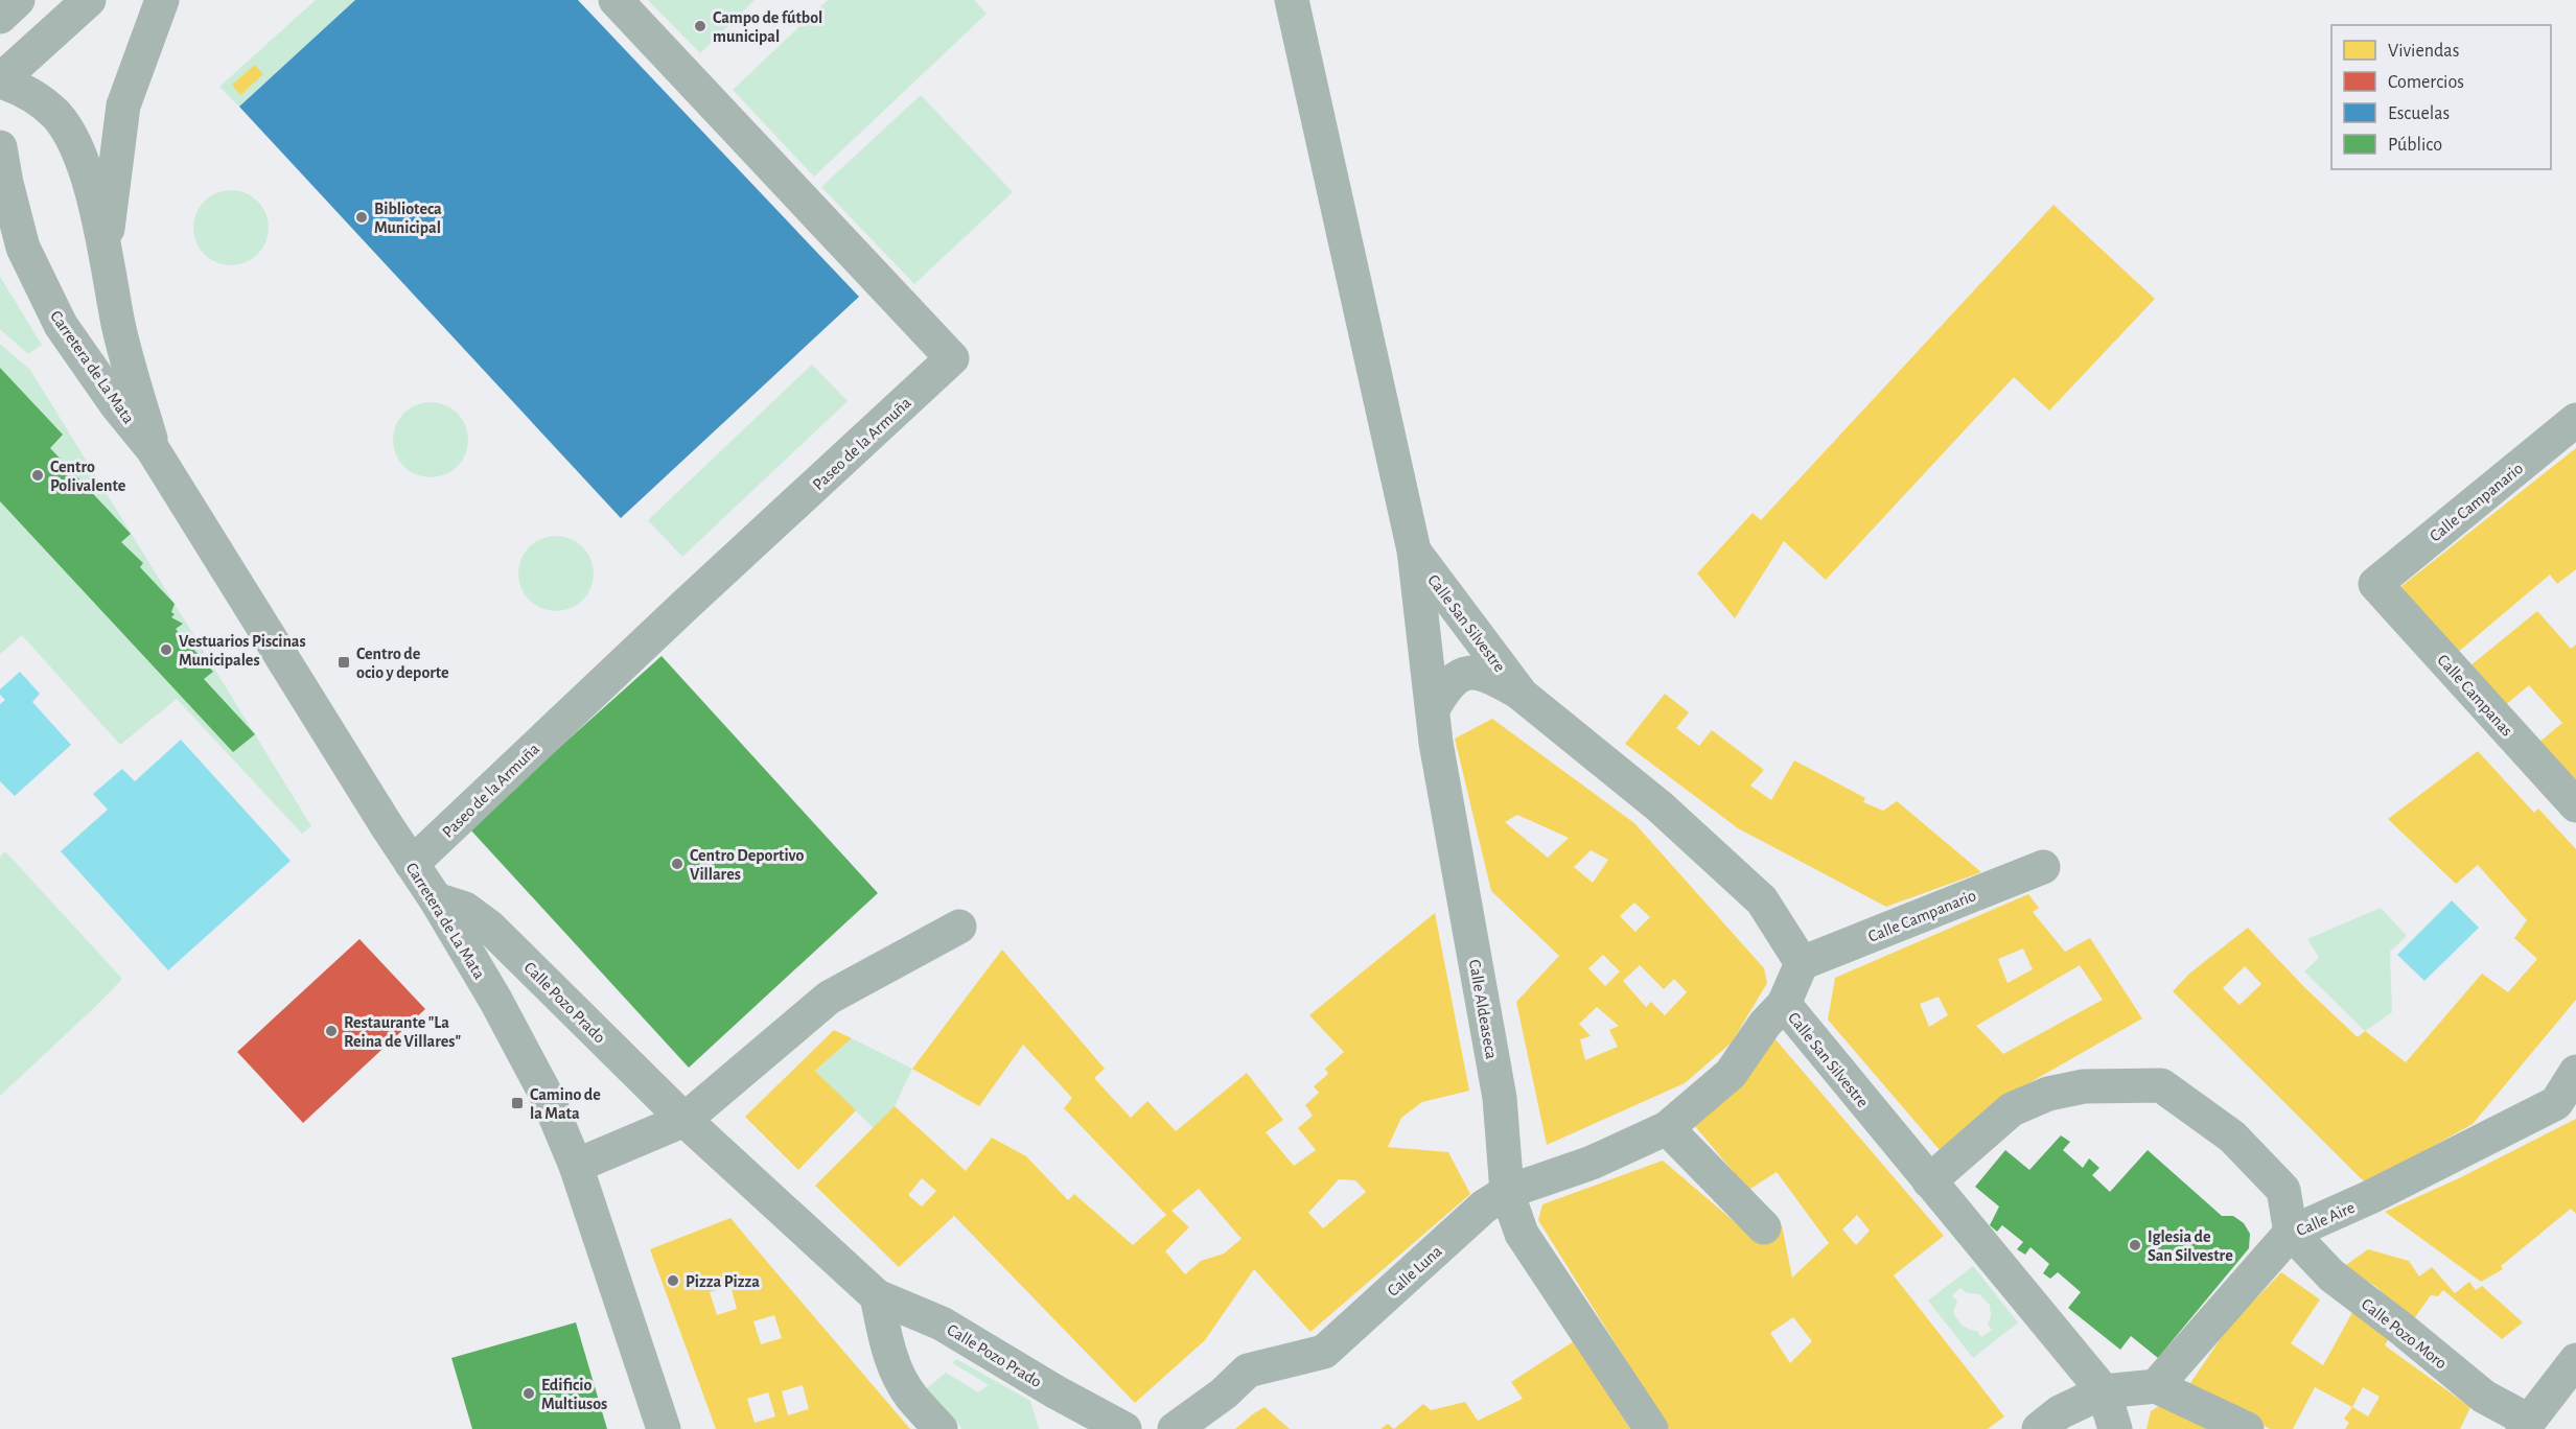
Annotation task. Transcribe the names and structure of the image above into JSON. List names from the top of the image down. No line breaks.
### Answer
{"streets":{"street":["Carretera de La Mata","Paseo de la Armuña","Calle Campanario","Calle San Silvestre","Calle Campanas","Calle Pozo Prado","Calle Aldeaseca","Calle Aire","Calle Luna","Calle Pozo Moro"]},"crossings":[["Carretera de La Mata","Paseo de la Armuña"],["Carretera de La Mata","Calle Pozo Prado"],["Calle Campanario","Calle San Silvestre"],["Calle Campanario","Calle Campanas"],["Calle San Silvestre","Calle Aldeaseca"],["Calle San Silvestre","Calle Luna"],["Calle Aldeaseca","Calle Luna"],["Calle Aire","Calle Pozo Moro"]],"places":{"other":["Campo de fútbol municipal","Biblioteca Municipal","Centro Polivalente","Vestuarios Piscinas Municipales","Centro Deportivo Villares","Restaurante \"La Reina de Villares\"","Iglesia de San Silvestre","Pizza Pizza","Edificio Multiusos"],"transit":["Centro de ocio y deporte","Camino de la Mata"]},"legend":["Viviendas","Comercios","Escuelas","Público"]}
